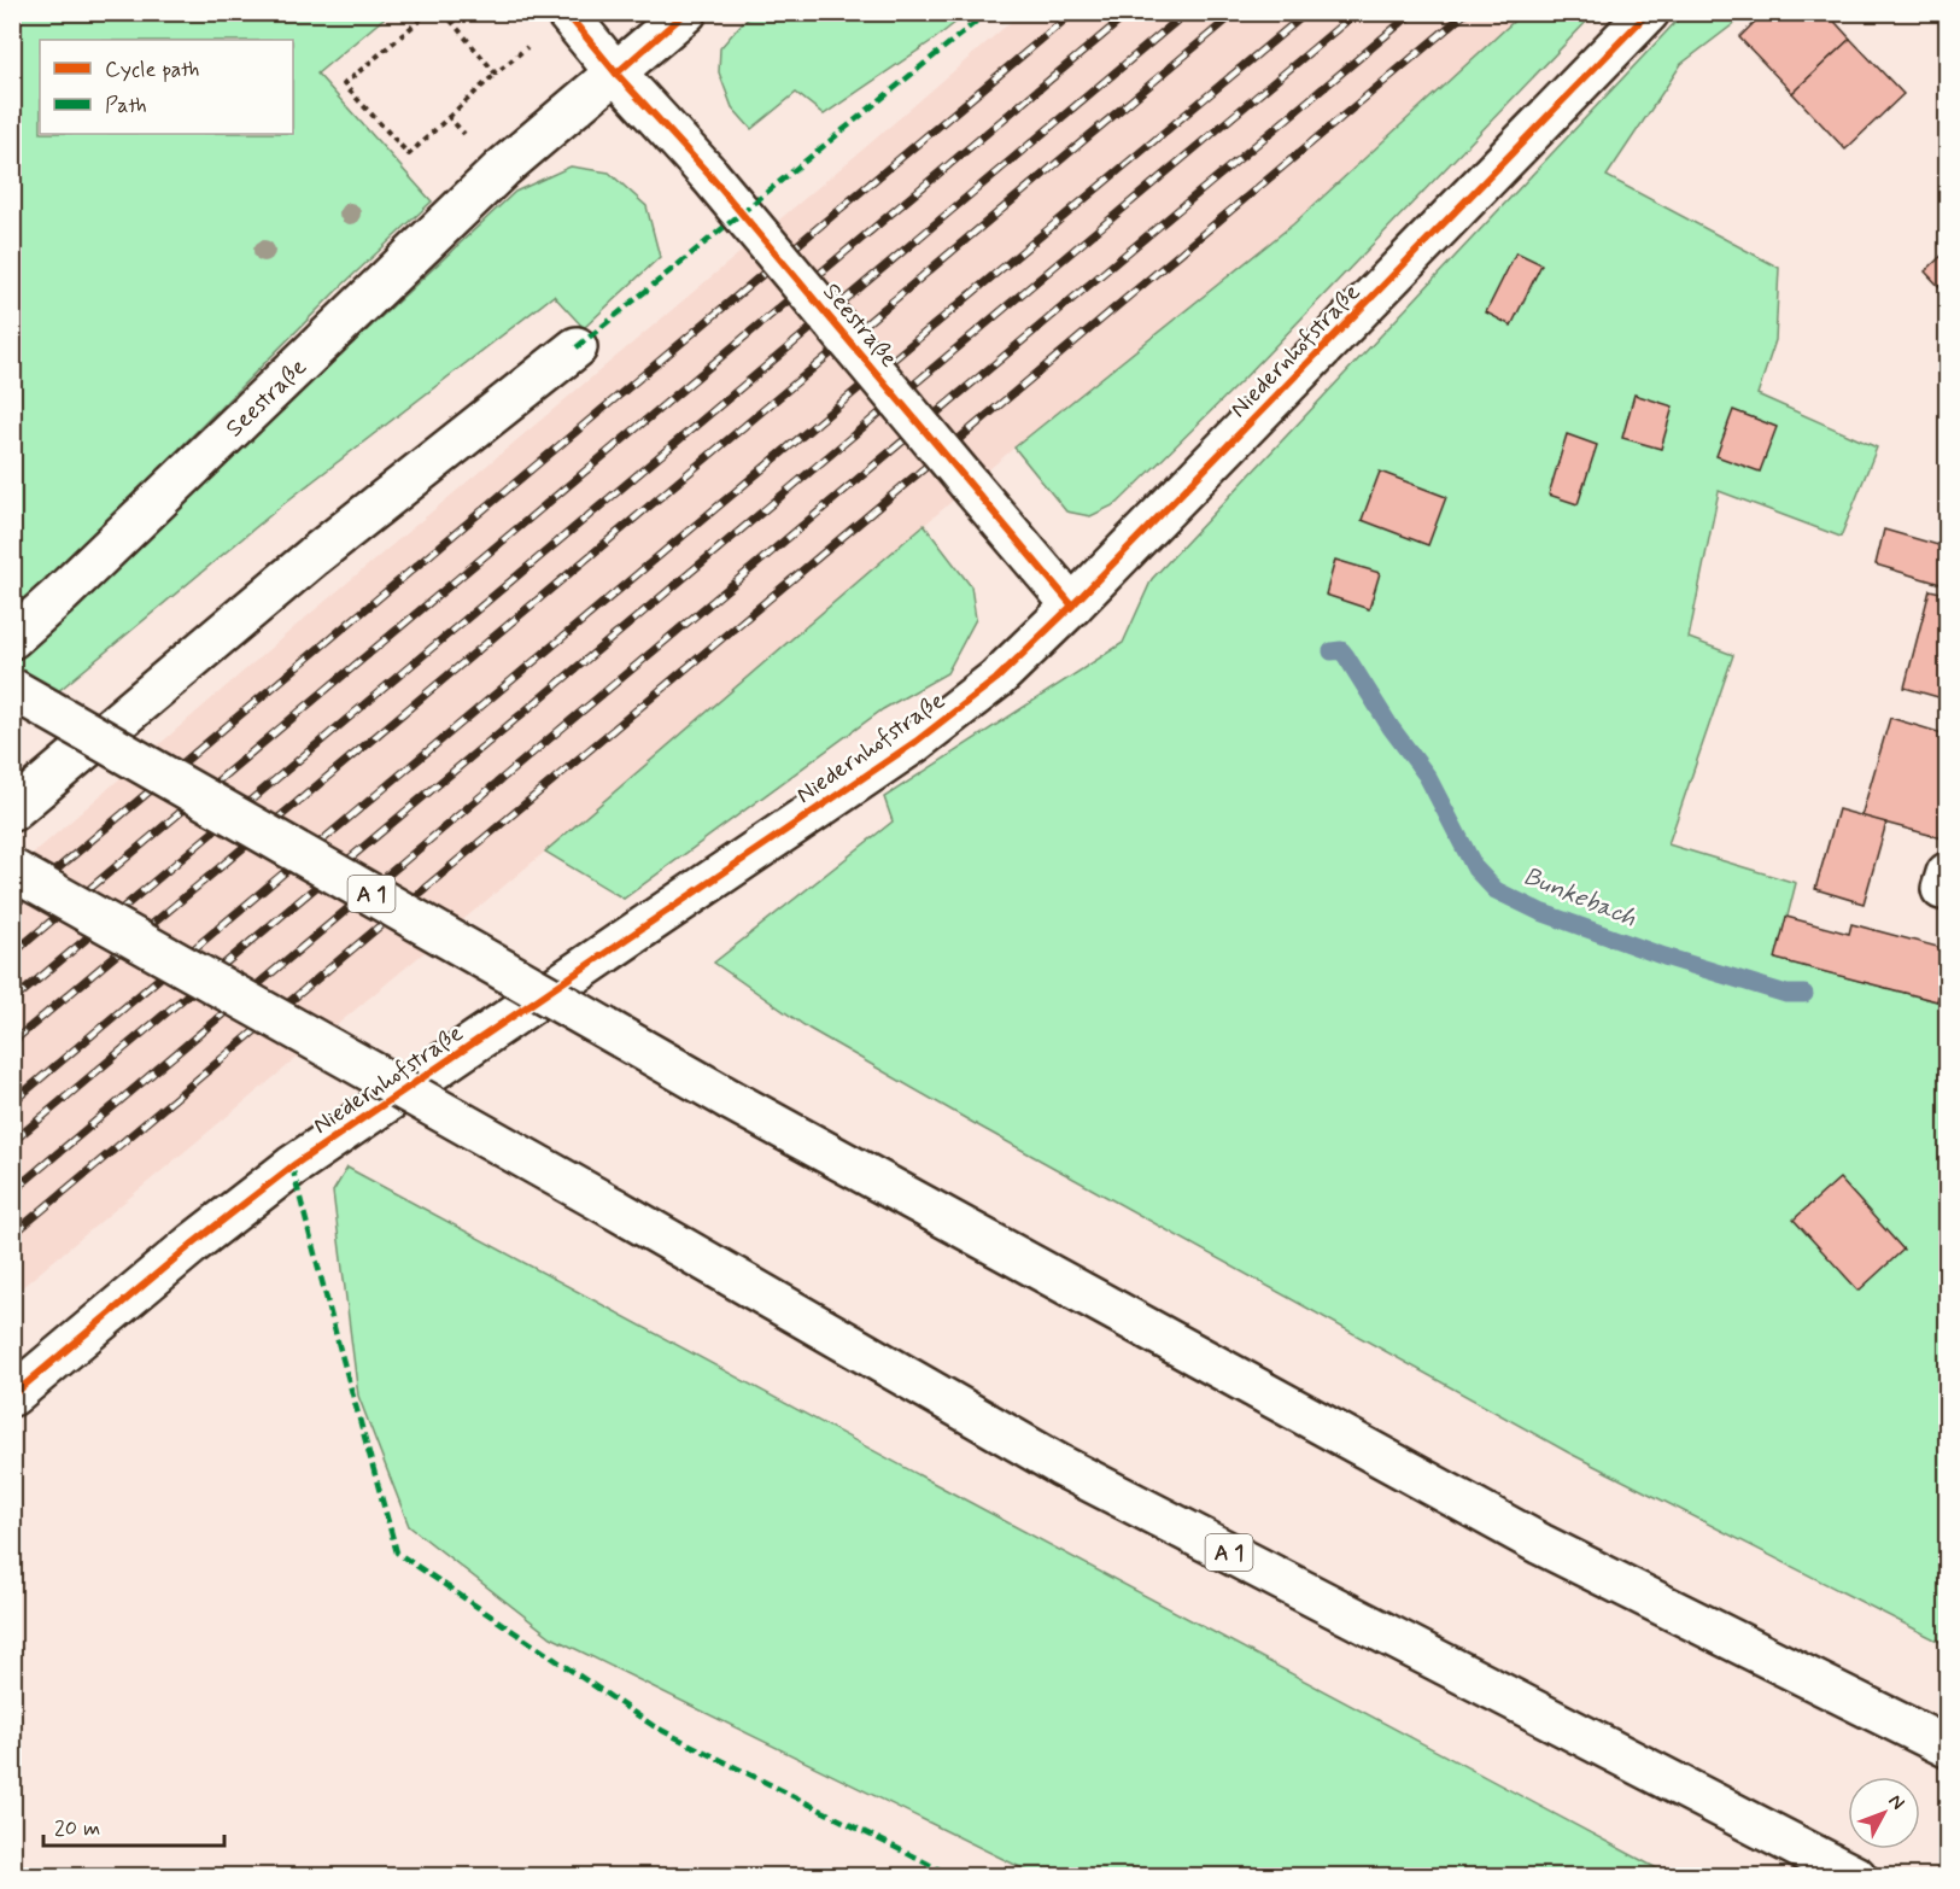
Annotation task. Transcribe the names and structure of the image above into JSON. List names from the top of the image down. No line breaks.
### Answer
{"streets":{"main road":["Seestraße","Niedernhofstraße","A 1"]},"crossings":[["Seestraße","Niedernhofstraße"]],"water":["Bunkebach"],"legend":["Cycle path","Path"],"scale_bar":"20 m","north":"top right"}
